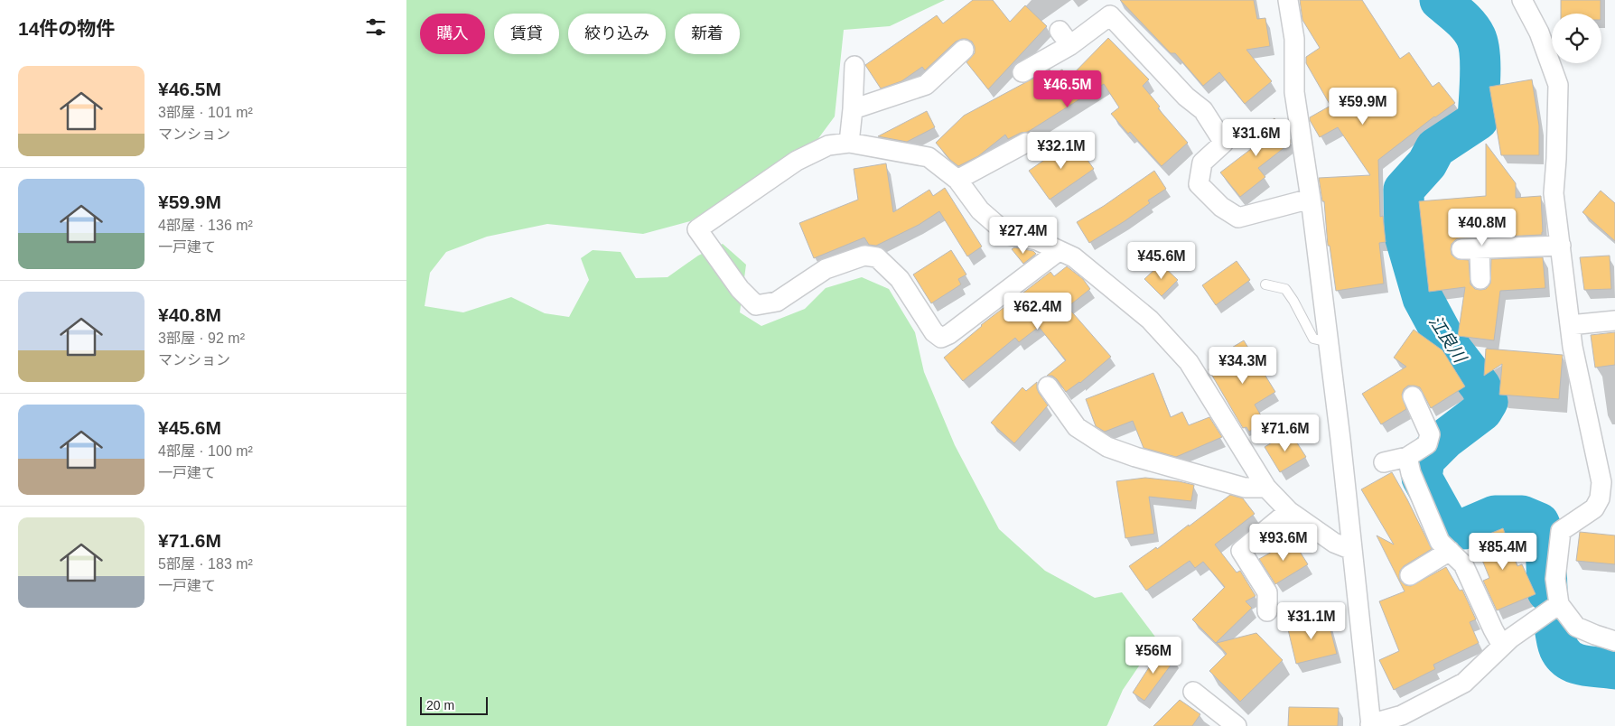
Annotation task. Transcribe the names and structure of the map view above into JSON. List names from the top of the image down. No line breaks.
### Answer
{"water":["江良川"],"scale_bar":"20 m","page":{"heading":"14件の物件","chip":["購入","賃貸","絞り込み","新着"],"list":[{"name":"¥46.5M","note":"3部屋 · 101 m² · マンション"},{"name":"¥59.9M","note":"4部屋 · 136 m² · 一戸建て"},{"name":"¥40.8M","note":"3部屋 · 92 m² · マンション"},{"name":"¥45.6M","note":"4部屋 · 100 m² · 一戸建て"},{"name":"¥71.6M","note":"5部屋 · 183 m² · 一戸建て"}],"price":["¥46.5M","¥59.9M","¥31.6M","¥32.1M","¥40.8M","¥27.4M","¥45.6M","¥62.4M","¥34.3M","¥71.6M","¥93.6M","¥85.4M","¥31.1M","¥56M"],"scale":"20 m"}}
